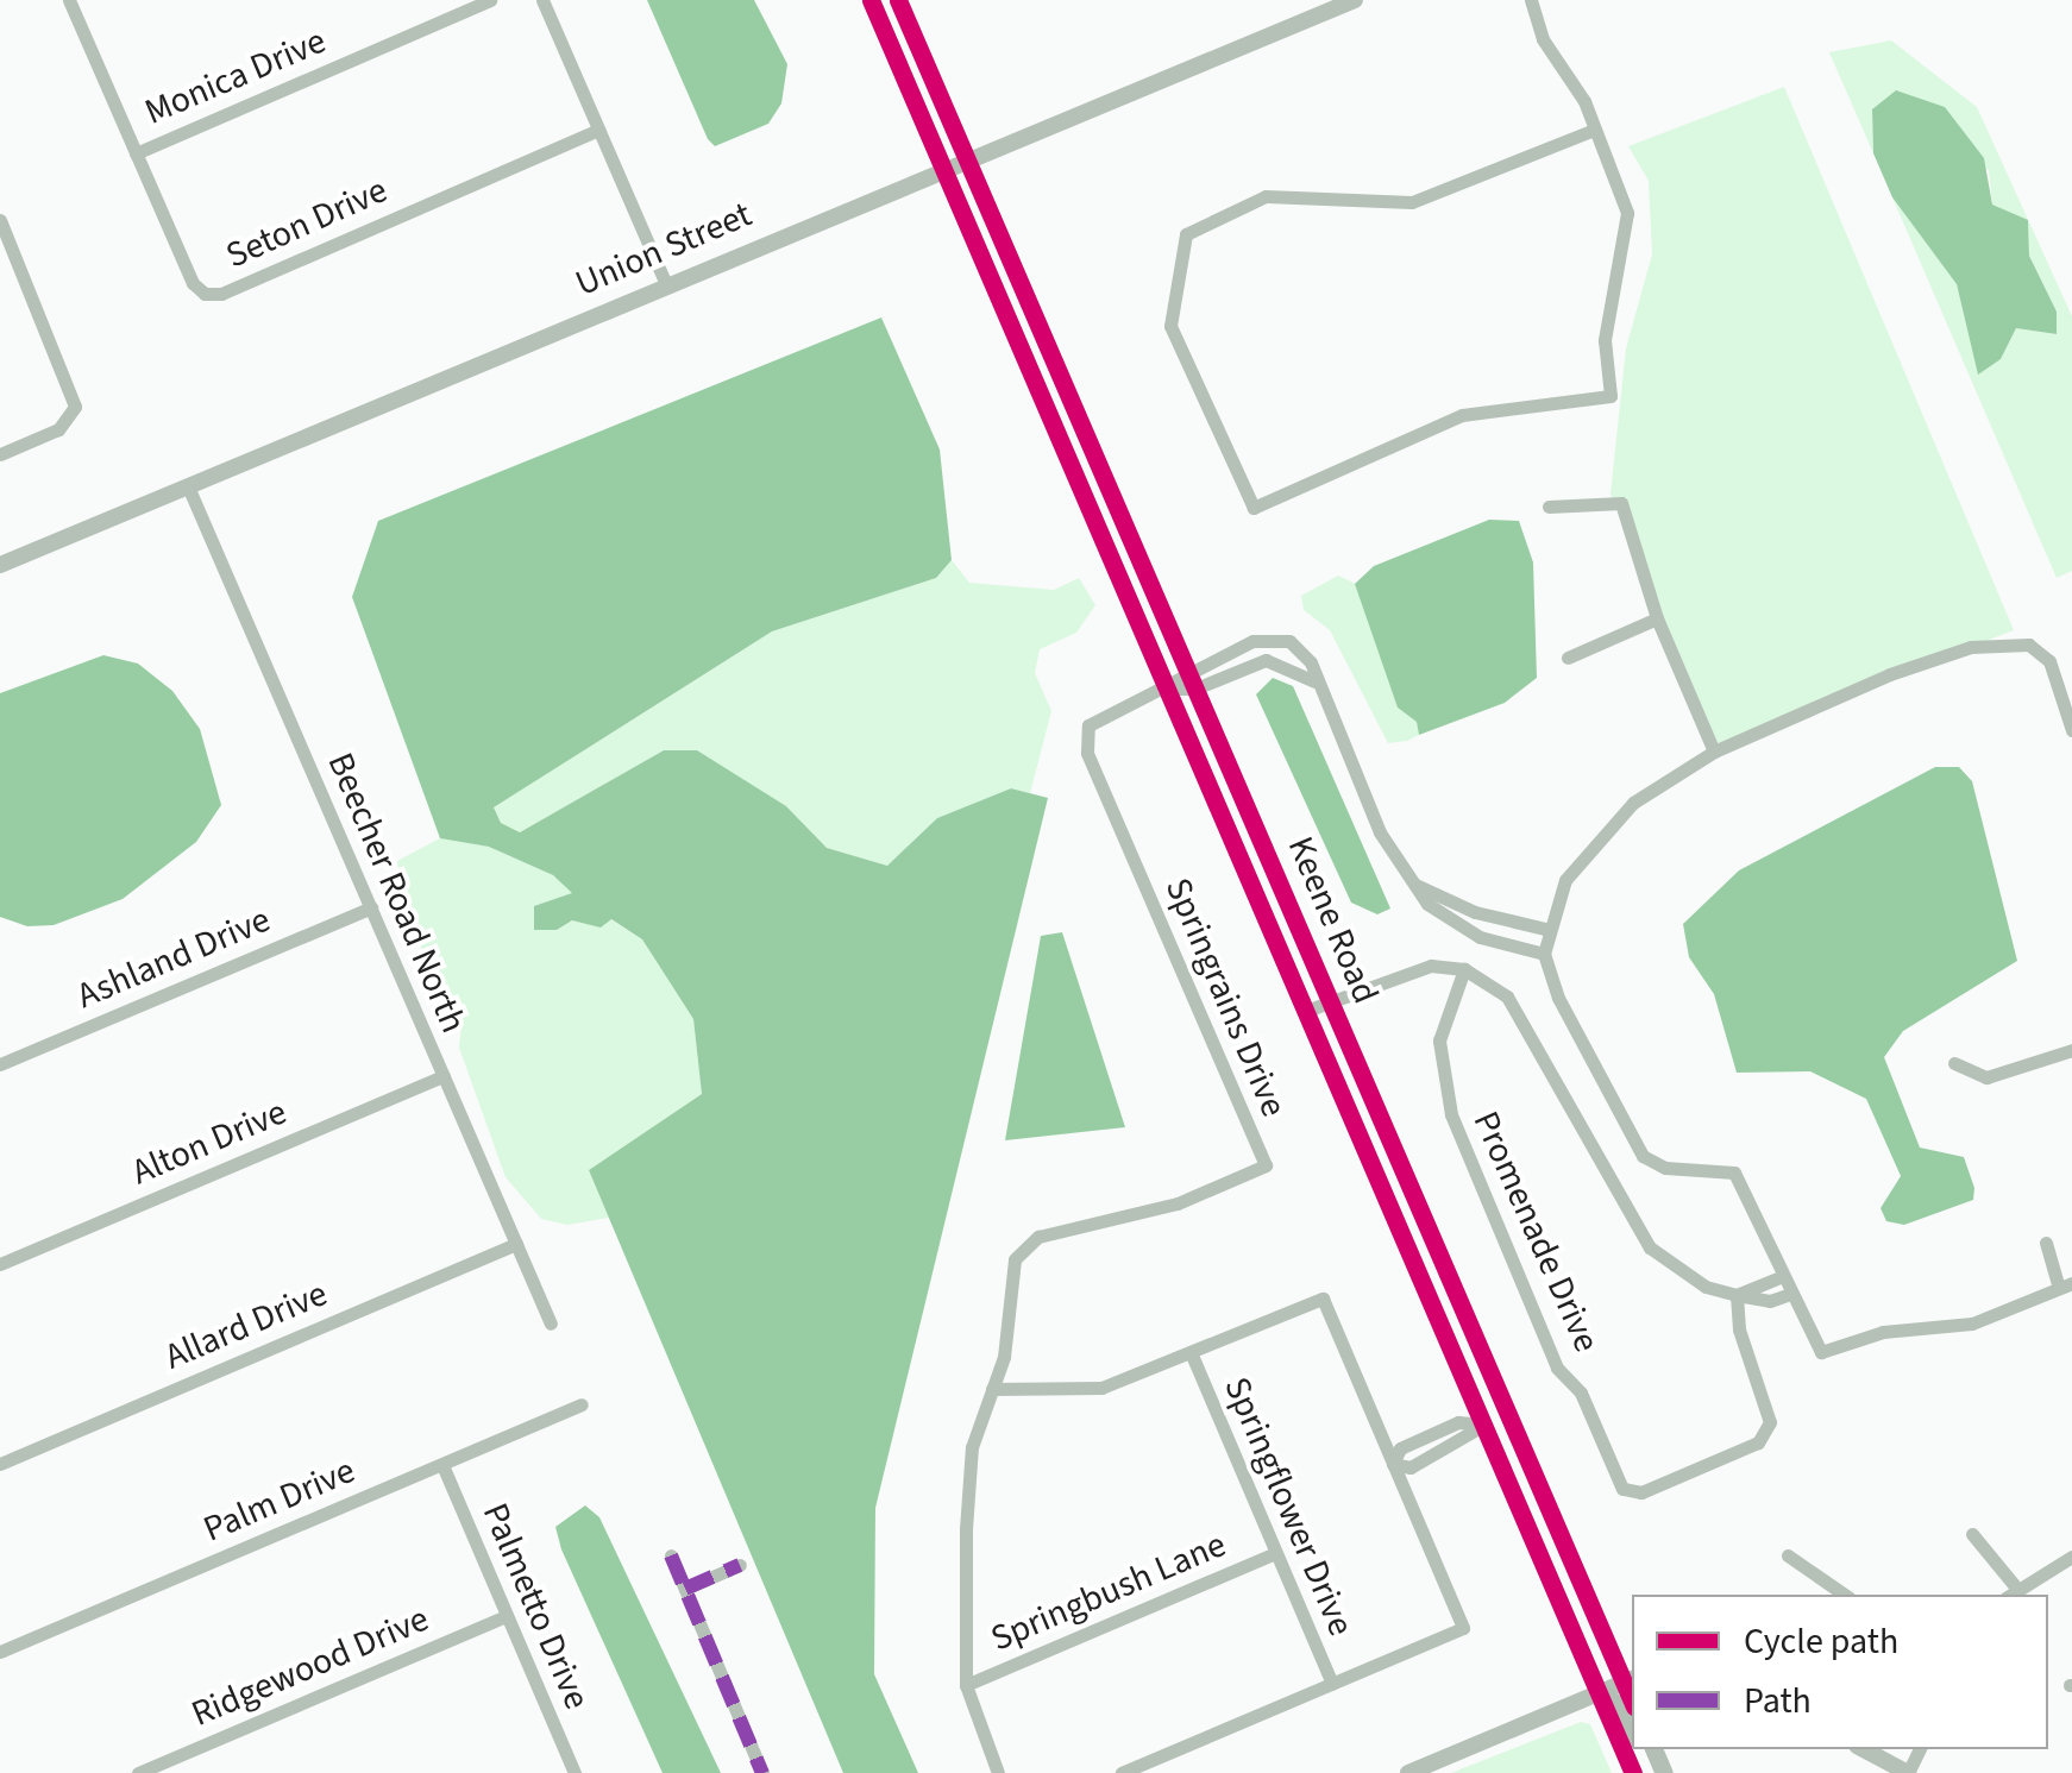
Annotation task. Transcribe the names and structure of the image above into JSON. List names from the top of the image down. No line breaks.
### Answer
{"streets":{"main road":["Keene Road"],"street":["Monica Drive","Seton Drive","Union Street","Beecher Road North","Ashland Drive","Springrains Drive","Alton Drive","Promenade Drive","Allard Drive","Palm Drive","Springflower Drive","Springbush Lane","Palmetto Drive","Ridgewood Drive"]},"crossings":[["Monica Drive","Seton Drive"],["Union Street","Beecher Road North"],["Union Street","Keene Road"],["Beecher Road North","Ashland Drive"],["Beecher Road North","Alton Drive"],["Beecher Road North","Allard Drive"],["Keene Road","Springrains Drive"],["Springrains Drive","Springbush Lane"],["Palm Drive","Palmetto Drive"],["Springflower Drive","Springbush Lane"],["Palmetto Drive","Ridgewood Drive"]],"legend":["Cycle path","Path"]}
